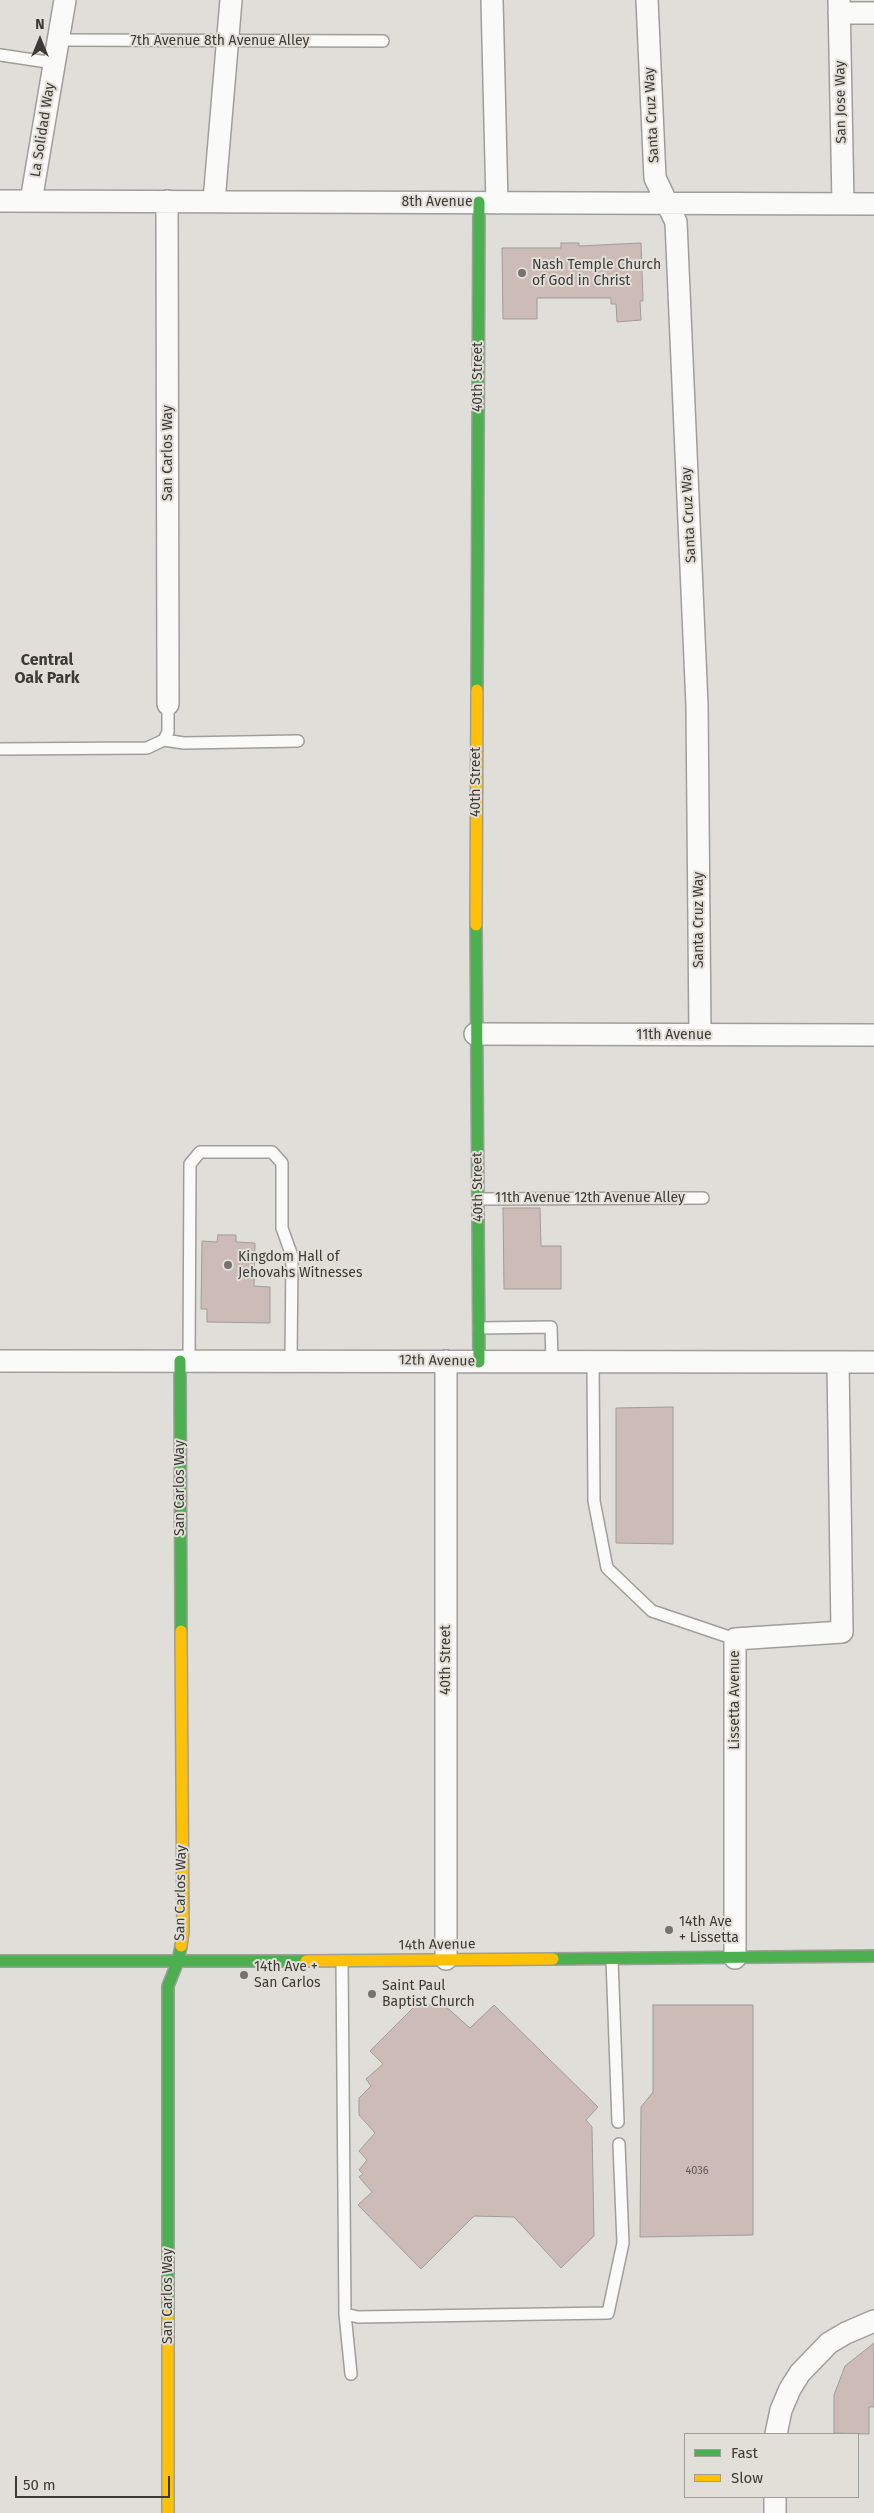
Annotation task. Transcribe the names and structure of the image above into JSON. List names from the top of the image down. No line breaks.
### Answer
{"streets":{"street":["San Jose Way","Santa Cruz Way","La Solidad Way","8th Avenue","40th Street","San Carlos Way","11th Avenue","12th Avenue","Lissetta Avenue","14th Avenue"],"lane":["7th Avenue 8th Avenue Alley","11th Avenue 12th Avenue Alley"]},"crossings":[["7th Avenue 8th Avenue Alley","La Solidad Way"],["San Jose Way","8th Avenue"],["Santa Cruz Way","8th Avenue"],["Santa Cruz Way","11th Avenue"],["La Solidad Way","8th Avenue"],["8th Avenue","40th Street"],["8th Avenue","San Carlos Way"],["40th Street","11th Avenue"],["40th Street","11th Avenue 12th Avenue Alley"],["40th Street","12th Avenue"],["40th Street","14th Avenue"],["San Carlos Way","12th Avenue"],["San Carlos Way","14th Avenue"],["12th Avenue","Lissetta Avenue"],["Lissetta Avenue","14th Avenue"]],"districts":["Central Oak Park"],"places":["Nash Temple Church of God in Christ","Kingdom Hall of Jehovahs Witnesses","14th Ave + Lissetta","14th Ave + San Carlos","Saint Paul Baptist Church"],"house_numbers":["4036"],"legend":["Fast","Slow"],"scale_bar":"50 m","north":"top"}
